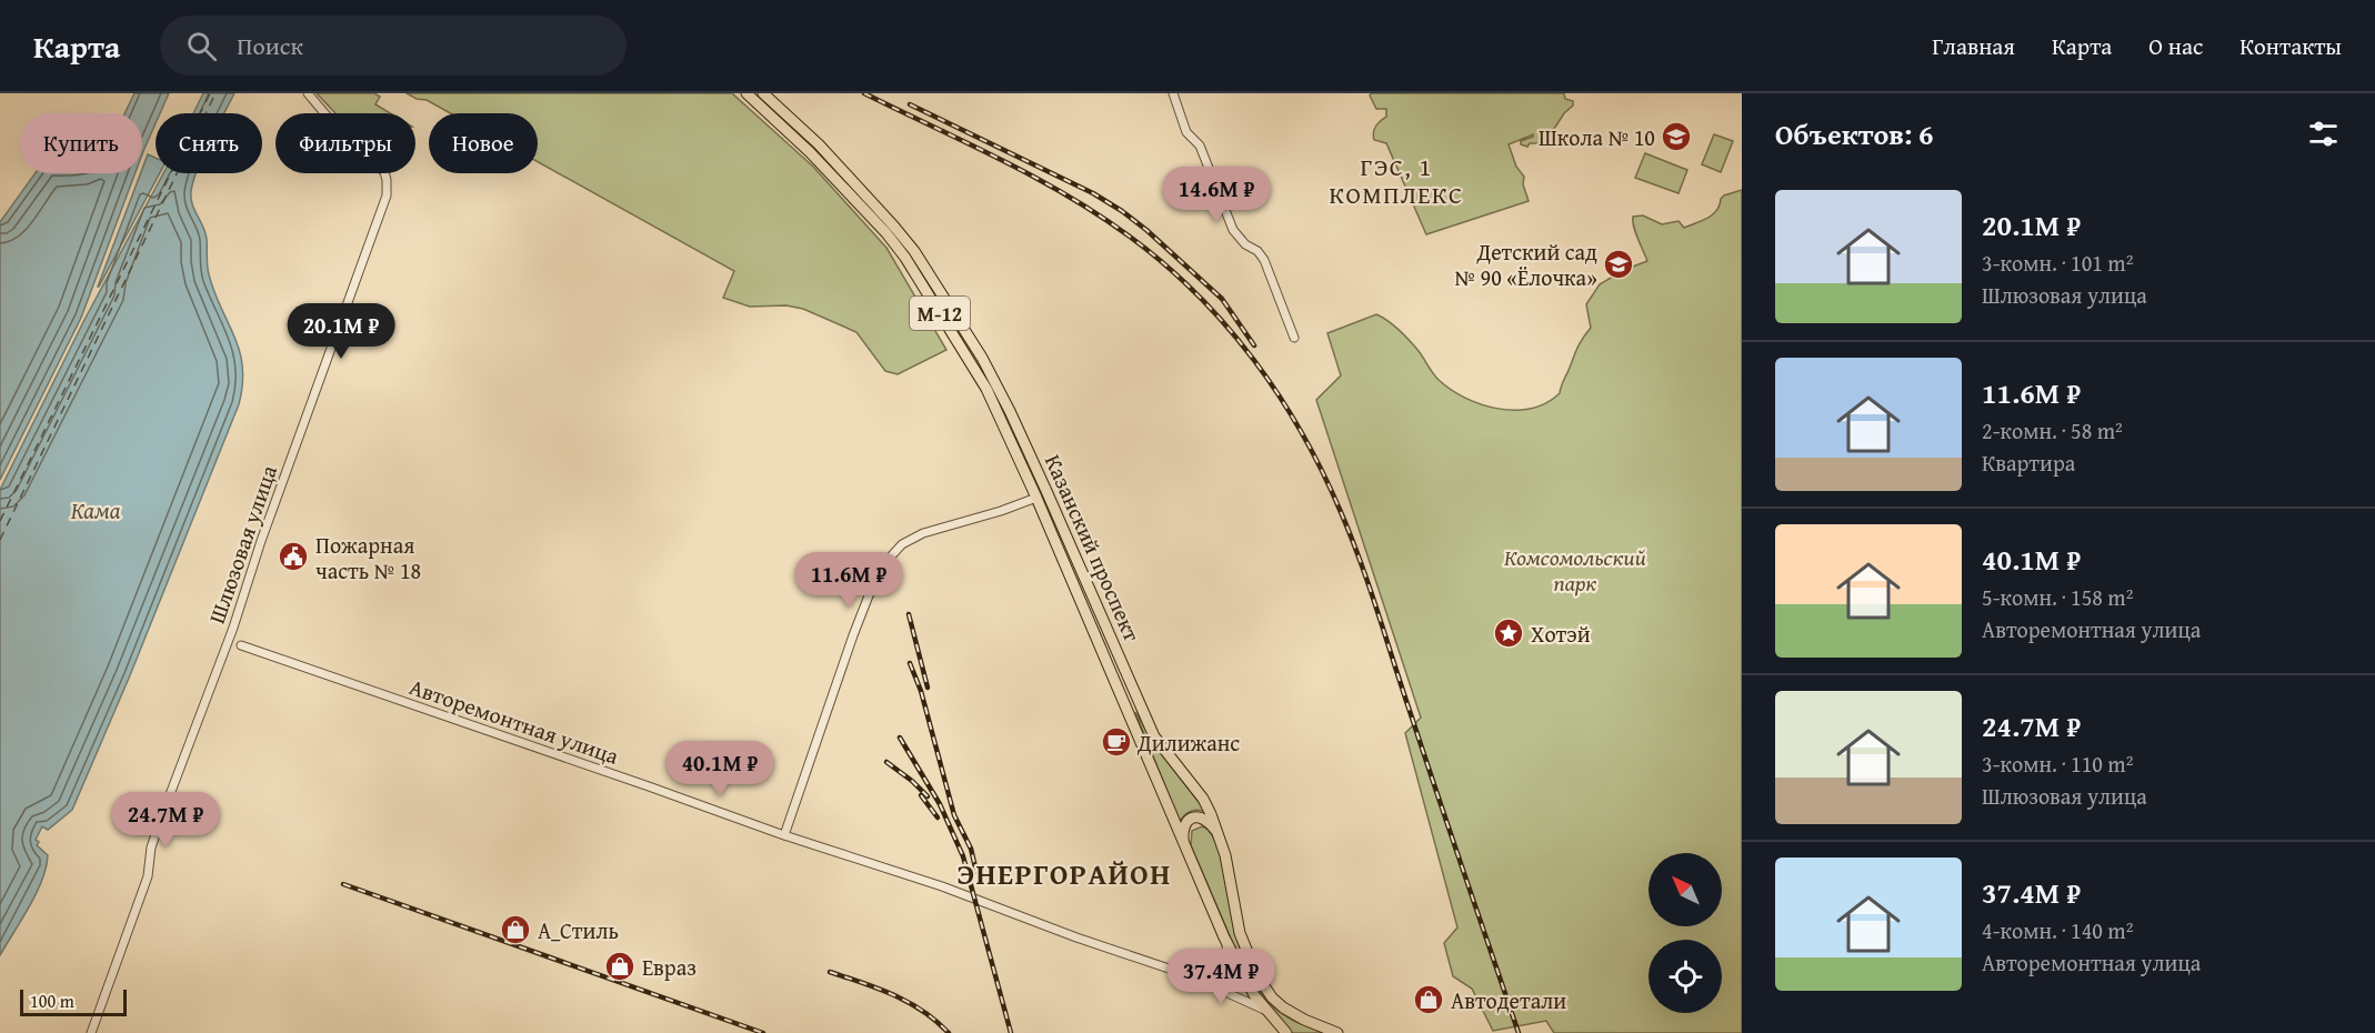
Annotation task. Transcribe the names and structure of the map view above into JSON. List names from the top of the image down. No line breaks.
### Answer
{"streets":{"main road":["М-12","Казанский проспект"],"street":["Шлюзовая улица","Авторемонтная улица"]},"crossings":[["Казанский проспект","Авторемонтная улица"]],"districts":["ГЭС, 1 КОМПЛЕКС","ЭНЕРГОРАЙОН"],"water":["Кама"],"parks":["Комсомольский парк"],"places":{"school or university":["Школа № 10","Детский сад № 90 «Ёлочка»"],"public building":["Пожарная часть № 18"],"place":["Хотэй"],"cafe":["Дилижанс"],"shop":["А_Стиль","Евраз","Автодетали"]},"scale_bar":"100 m","north":"top left","page":{"header":"Карта","search":"Поиск","nav":["Главная","Карта","О нас","Контакты"],"heading":"Объектов: 6","chip":["Купить","Снять","Фильтры","Новое"],"price":["14.6M ₽","20.1M ₽","11.6M ₽","40.1M ₽","24.7M ₽","37.4M ₽"],"list":[{"name":"20.1M ₽","note":"3-комн. · 101 m² · Шлюзовая улица"},{"name":"11.6M ₽","note":"2-комн. · 58 m² · Квартира"},{"name":"40.1M ₽","note":"5-комн. · 158 m² · Авторемонтная улица"},{"name":"24.7M ₽","note":"3-комн. · 110 m² · Шлюзовая улица"},{"name":"37.4M ₽","note":"4-комн. · 140 m² · Авторемонтная улица"}],"scale":"100 m"}}
